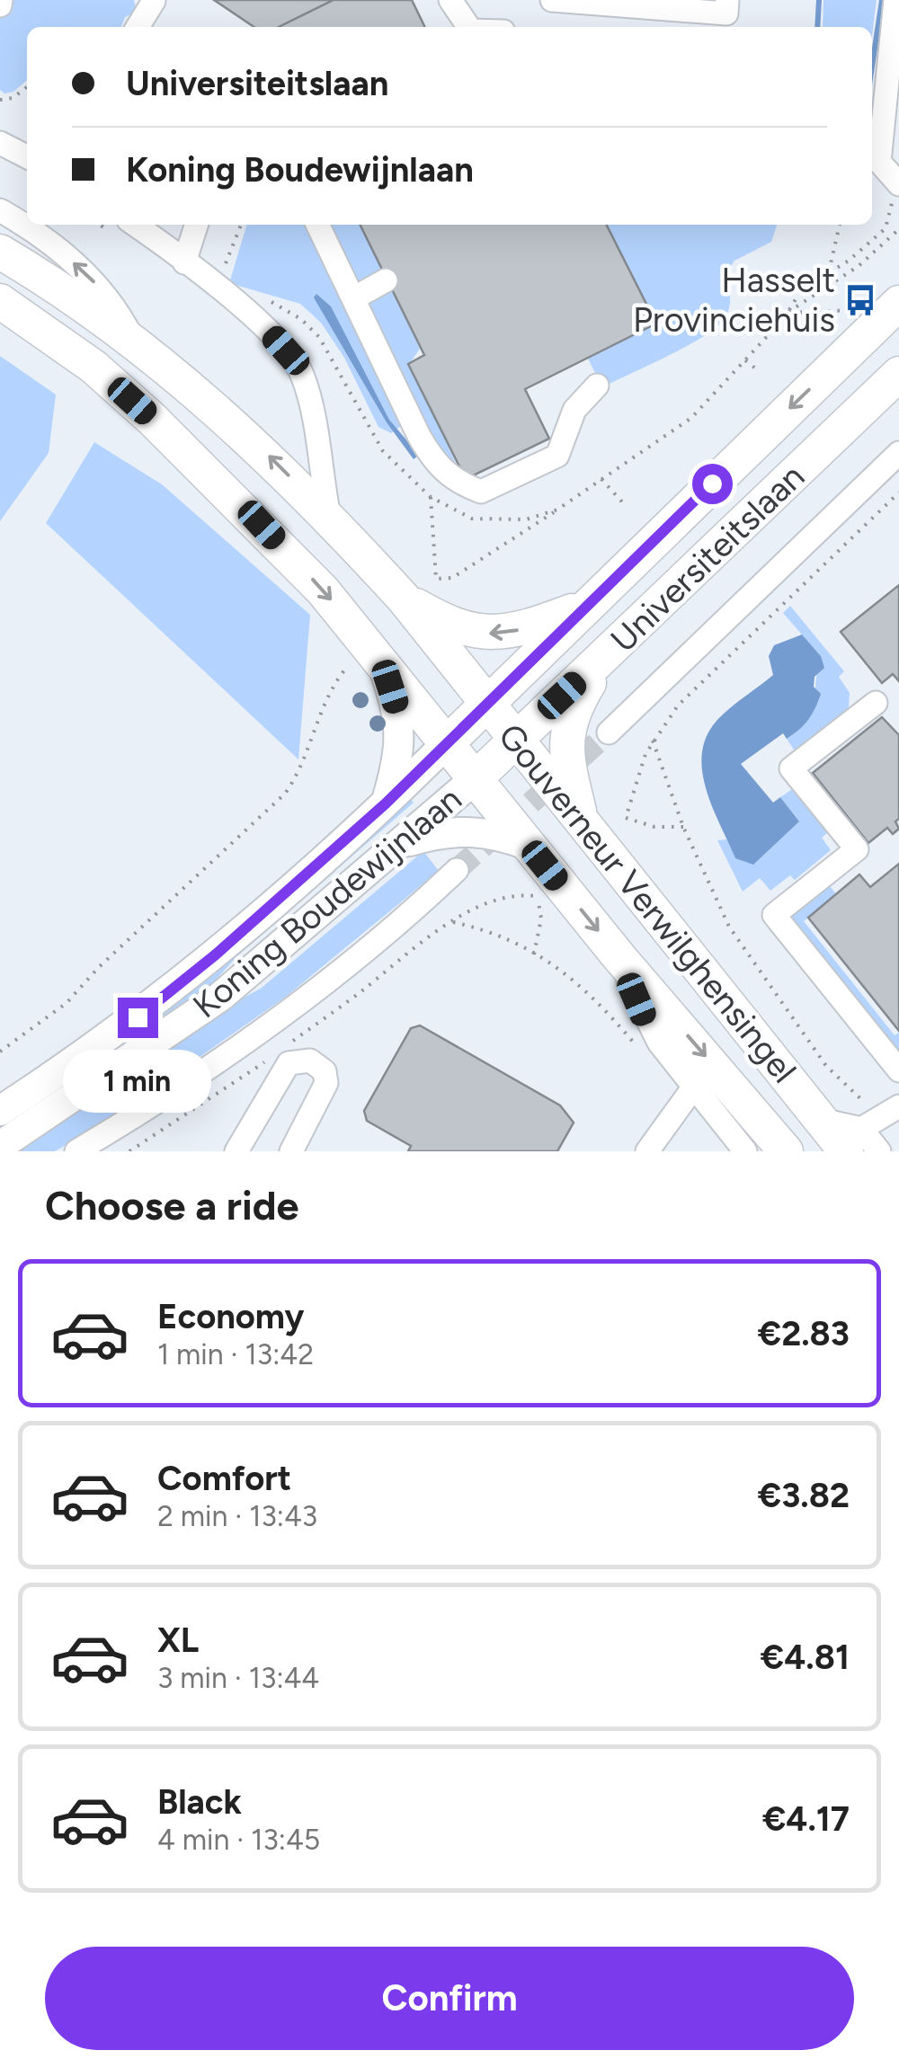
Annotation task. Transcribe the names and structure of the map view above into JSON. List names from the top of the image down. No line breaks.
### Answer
{"streets":{"highway":["Universiteitslaan","Gouverneur Verwilghensingel"],"main road":["Koning Boudewijnlaan"]},"crossings":[["Universiteitslaan","Koning Boudewijnlaan"],["Universiteitslaan","Gouverneur Verwilghensingel"],["Koning Boudewijnlaan","Gouverneur Verwilghensingel"]],"places":{"bus stop":["Hasselt Provinciehuis"]},"page":{"banner":["Universiteitslaan","Koning Boudewijnlaan"],"bubble":"1 min","heading":"Choose a ride","list":[{"name":"Economy","note":"1 min · 13:42","value":"€2.83"},{"name":"Comfort","note":"2 min · 13:43","value":"€3.82"},{"name":"XL","note":"3 min · 13:44","value":"€4.81"},{"name":"Black","note":"4 min · 13:45","value":"€4.17"}],"buttons":"Confirm"}}
